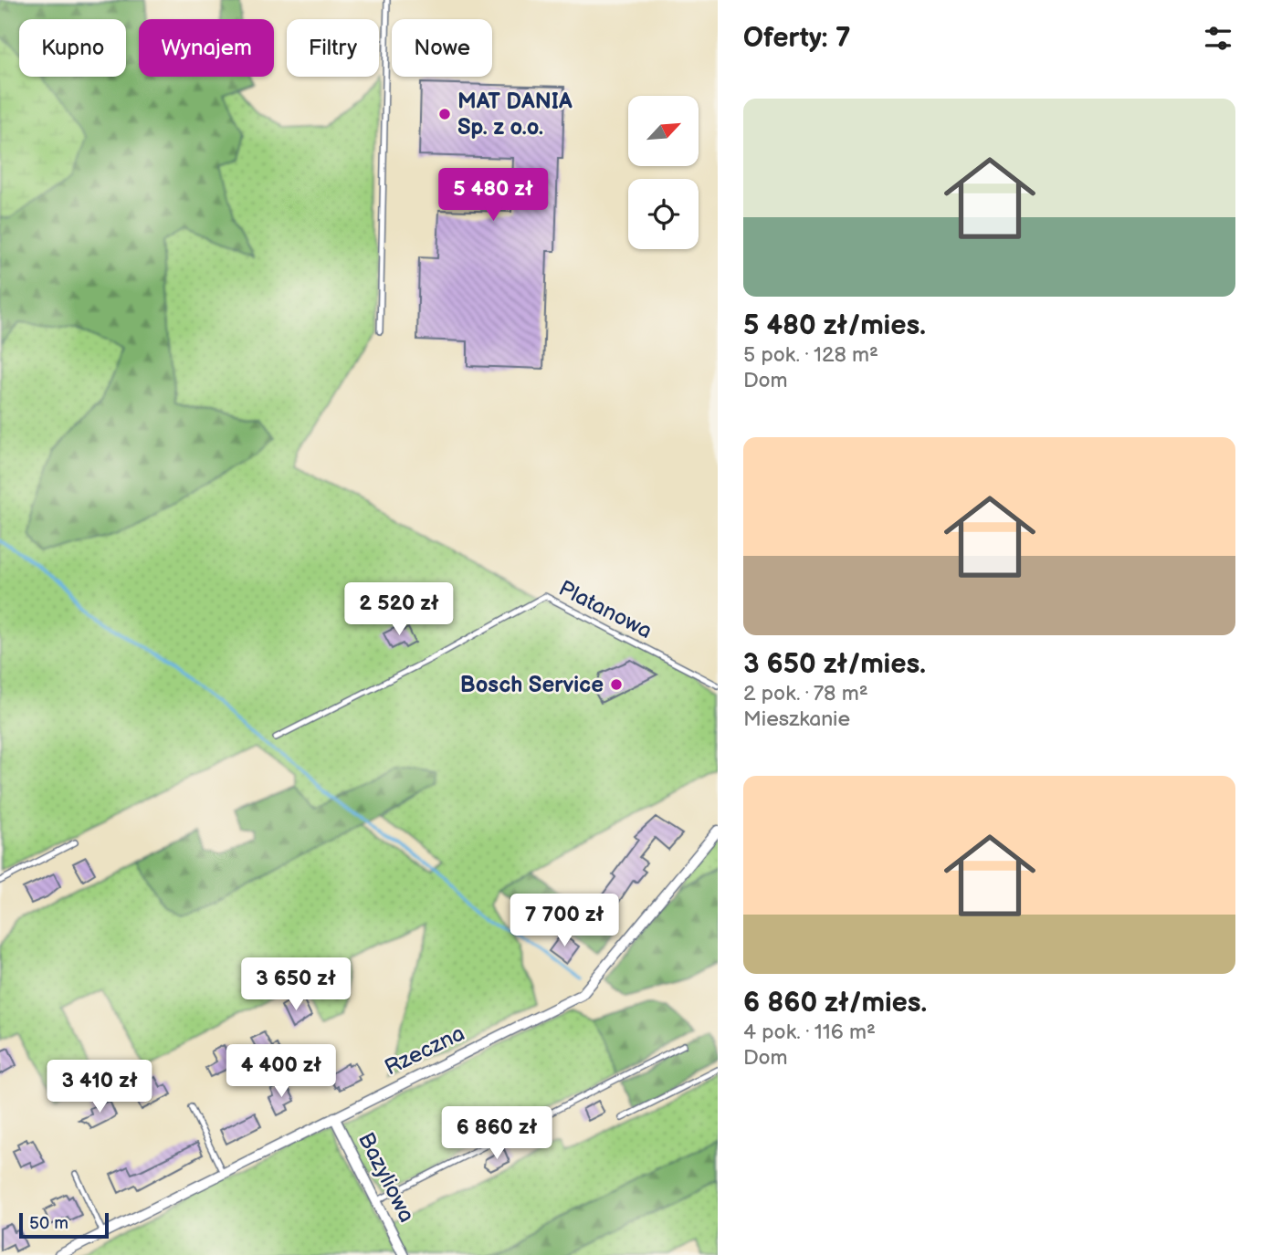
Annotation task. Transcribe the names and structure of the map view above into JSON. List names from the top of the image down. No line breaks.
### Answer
{"streets":{"street":["Rzeczna","Bazyliowa"],"lane":["Platanowa"]},"crossings":[["Rzeczna","Bazyliowa"]],"places":["MAT DANIA Sp. z o.o.","Bosch Service"],"scale_bar":"50 m","north":"top right","page":{"heading":"Oferty: 7","chip":["Kupno","Wynajem","Filtry","Nowe"],"list":[{"name":"5 480 zł/mies.","note":"5 pok. · 128 m² · Dom"},{"name":"3 650 zł/mies.","note":"2 pok. · 78 m² · Mieszkanie"},{"name":"6 860 zł/mies.","note":"4 pok. · 116 m² · Dom"}],"price":["5 480 zł","2 520 zł","7 700 zł","3 650 zł","4 400 zł","3 410 zł","6 860 zł"],"scale":"50 m"}}
